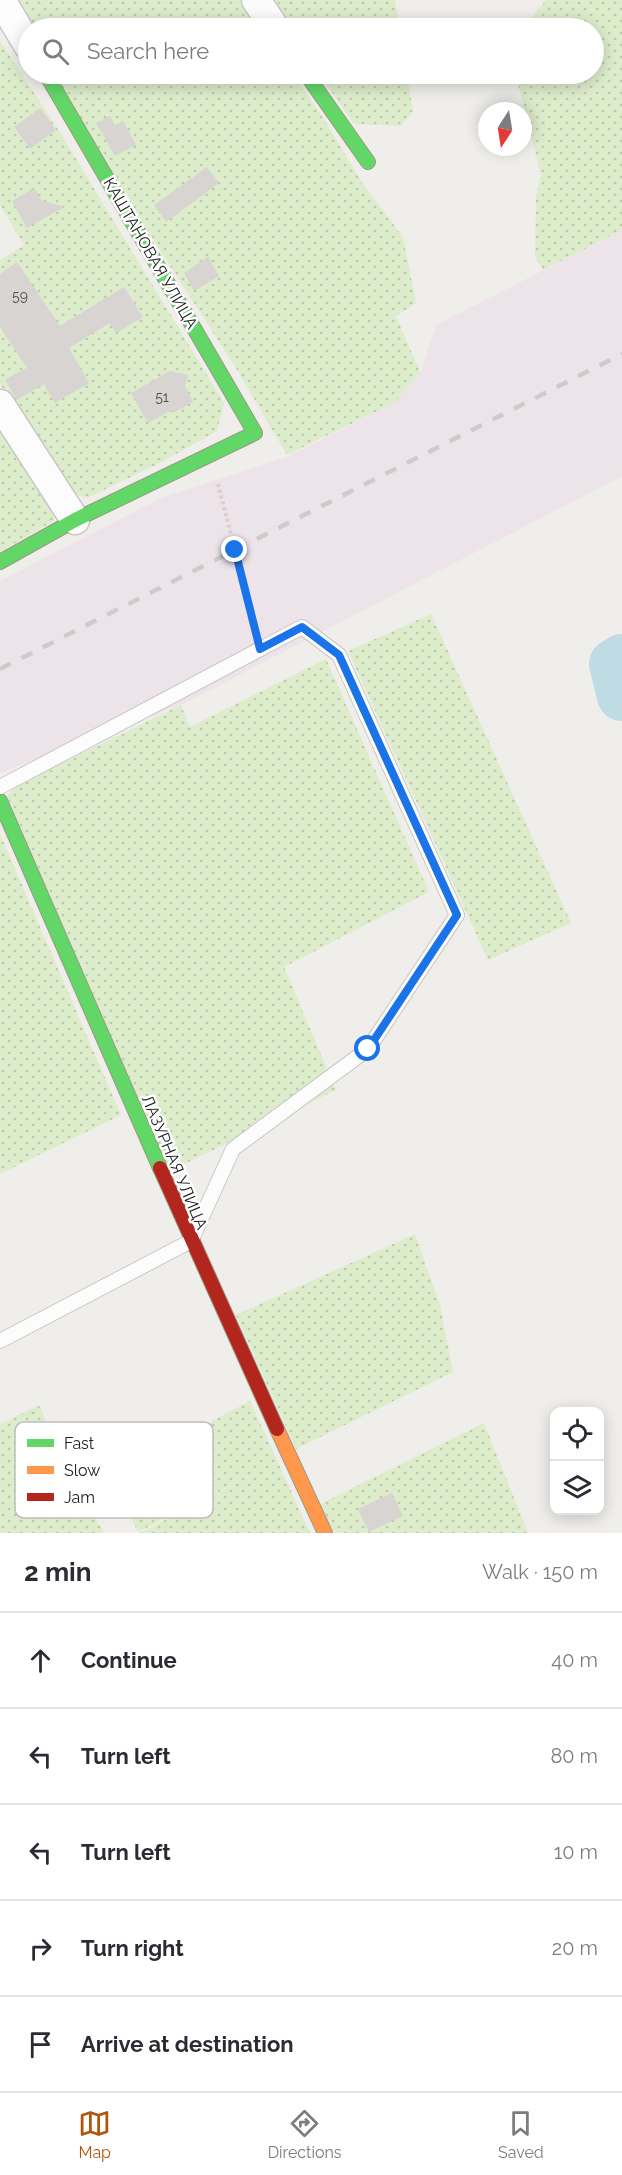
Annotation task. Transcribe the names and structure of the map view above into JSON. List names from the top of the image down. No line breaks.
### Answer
{"streets":{"street":["КАШТАНОВАЯ УЛИЦА","ЛАЗУРНАЯ УЛИЦА"]},"house_numbers":["59","51"],"legend":["Fast","Slow","Jam"],"north":"bottom","page":{"search":"Search here","heading":["2 min","Walk · 150 m"],"list":[["Continue","40 m"],["Turn left","80 m"],["Turn left","10 m"],["Turn right","20 m"],"Arrive at destination"],"nav":["Map","Directions","Saved"]}}
